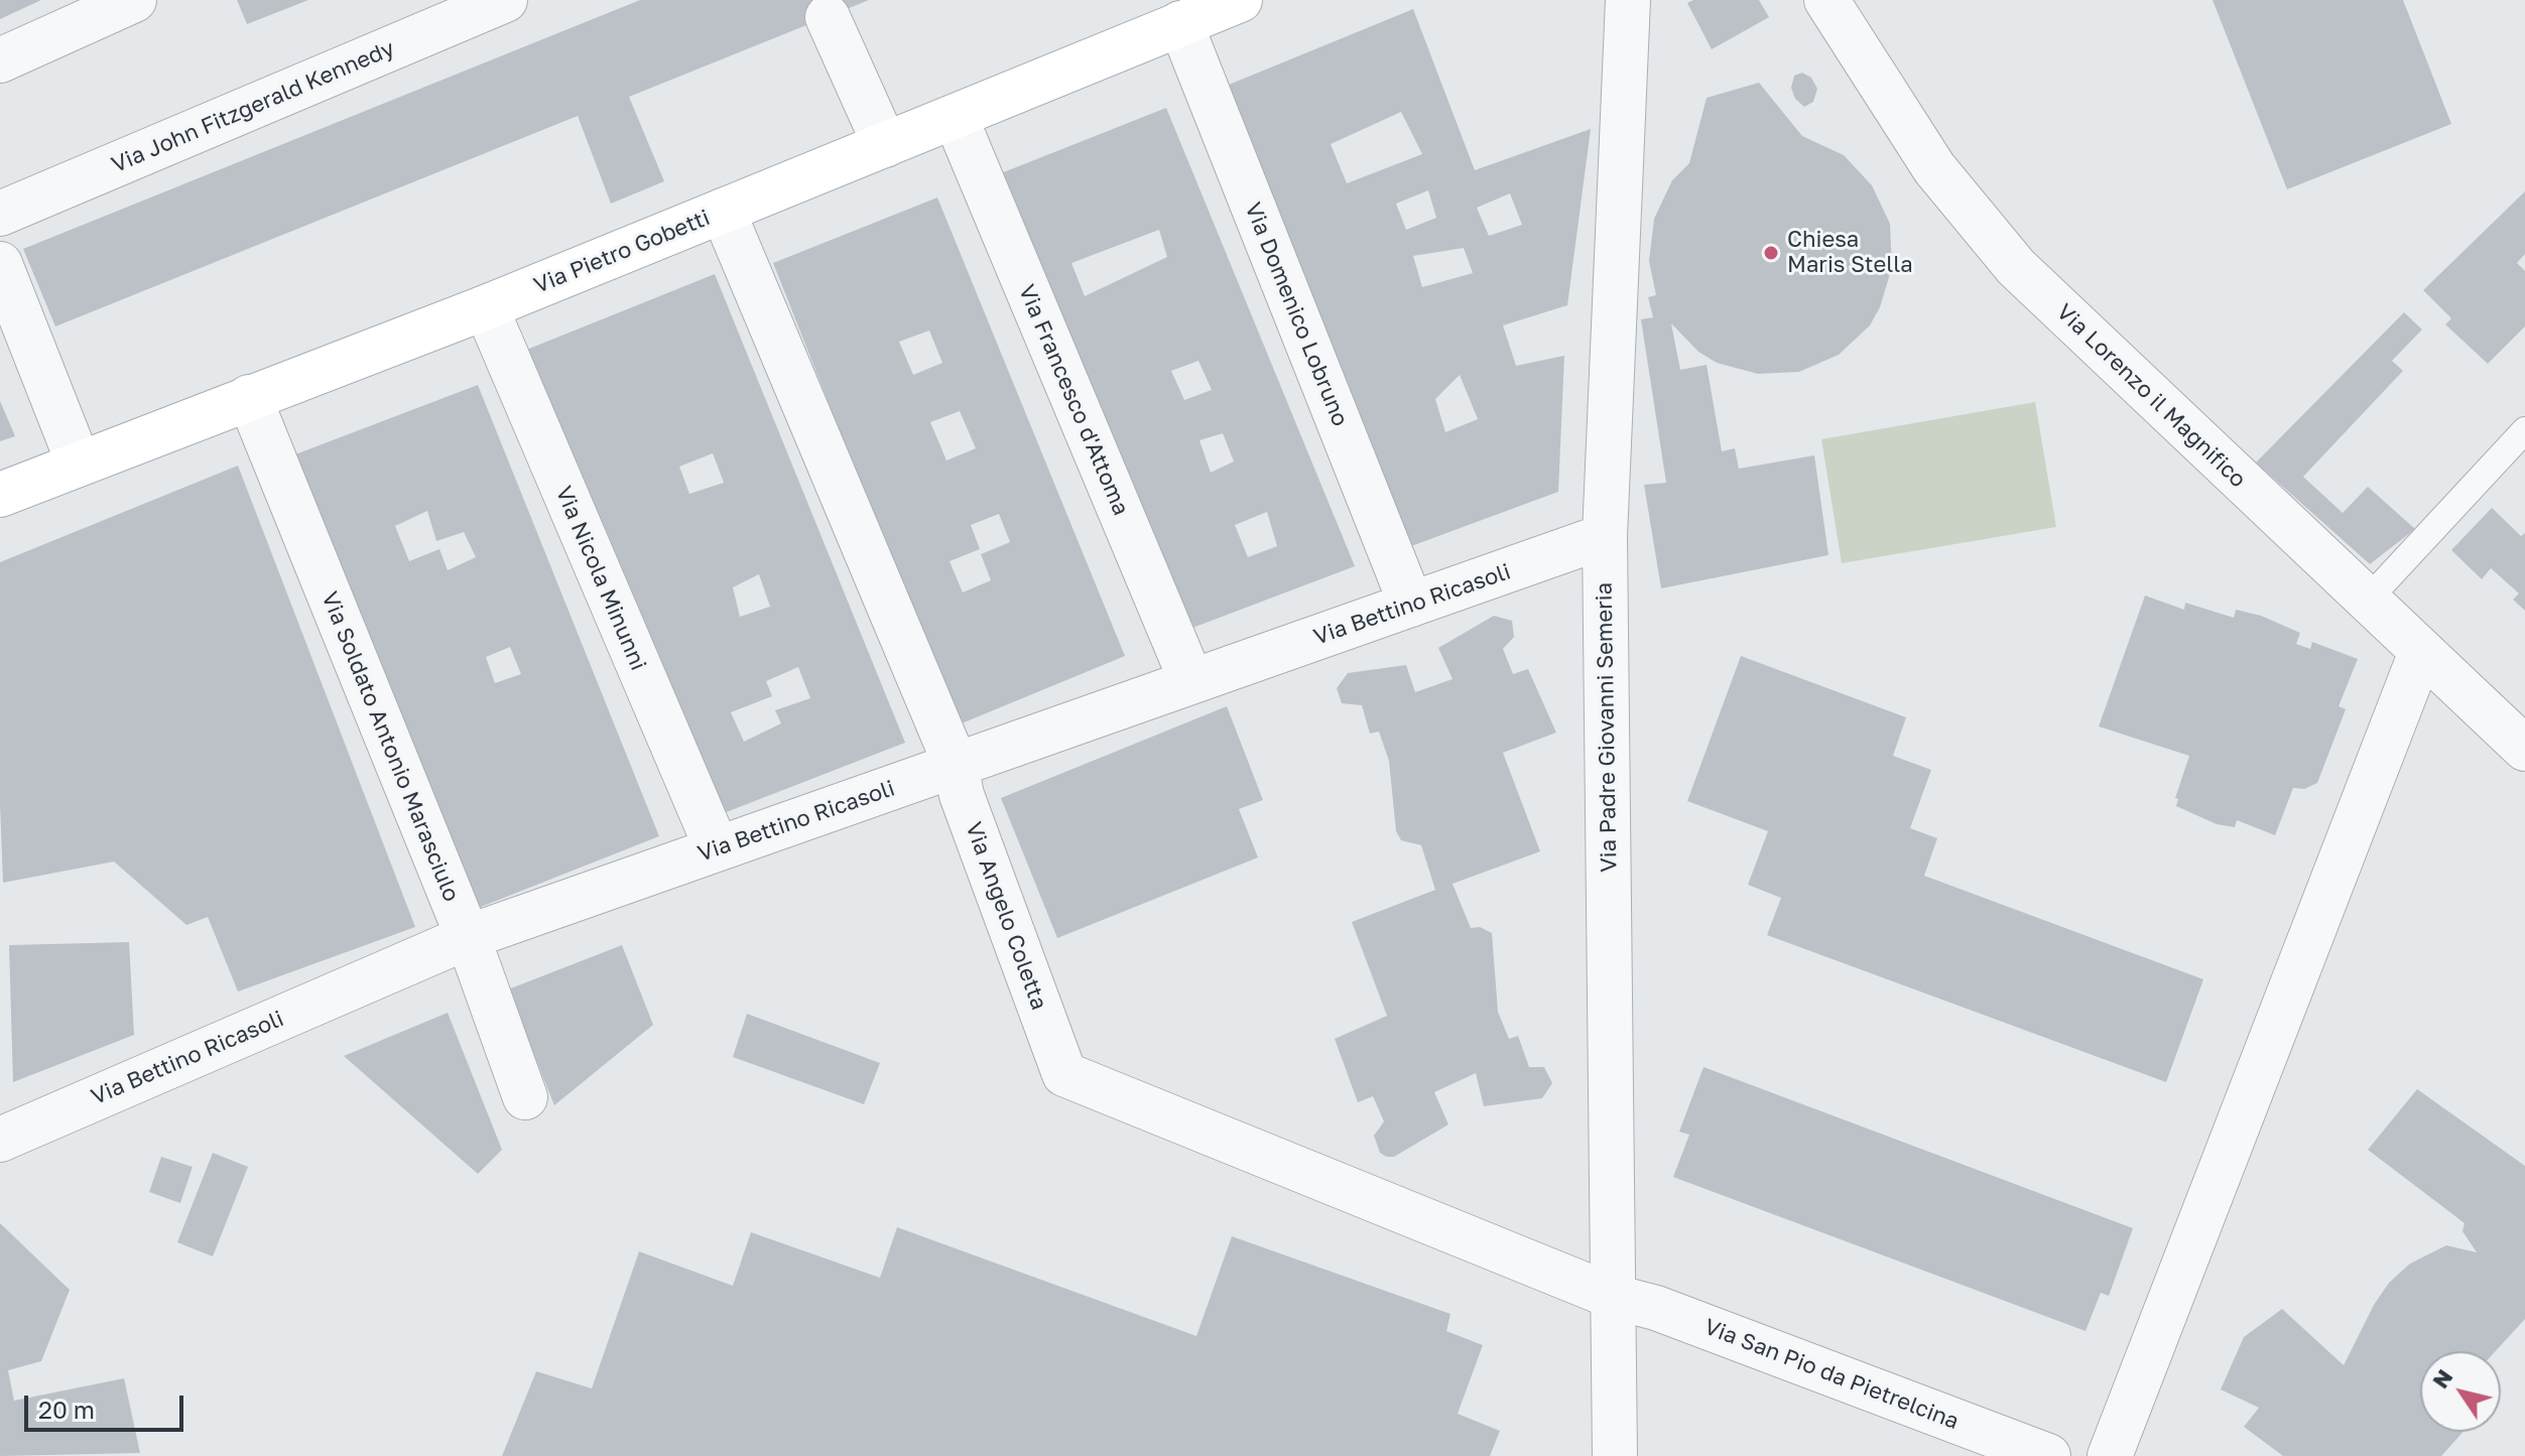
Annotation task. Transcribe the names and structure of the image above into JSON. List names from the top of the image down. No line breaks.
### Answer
{"streets":{"street":["Via John Fitzgerald Kennedy","Via Pietro Gobetti","Via Domenico Lobruno","Via Lorenzo il Magnifico","Via Francesco d'Attoma","Via Nicola Minunni","Via Bettino Ricasoli","Via Padre Giovanni Semeria","Via Soldato Antonio Marasciulo","Via Angelo Coletta","Via San Pio da Pietrelcina"]},"crossings":[["Via Pietro Gobetti","Via Domenico Lobruno"],["Via Pietro Gobetti","Via Francesco d'Attoma"],["Via Pietro Gobetti","Via Nicola Minunni"],["Via Pietro Gobetti","Via Soldato Antonio Marasciulo"],["Via Pietro Gobetti","Via Angelo Coletta"],["Via Domenico Lobruno","Via Bettino Ricasoli"],["Via Francesco d'Attoma","Via Bettino Ricasoli"],["Via Nicola Minunni","Via Bettino Ricasoli"],["Via Bettino Ricasoli","Via Padre Giovanni Semeria"],["Via Bettino Ricasoli","Via Soldato Antonio Marasciulo"],["Via Bettino Ricasoli","Via Angelo Coletta"],["Via Padre Giovanni Semeria","Via Angelo Coletta"],["Via Padre Giovanni Semeria","Via San Pio da Pietrelcina"],["Via Angelo Coletta","Via San Pio da Pietrelcina"]],"places":["Chiesa Maris Stella"],"scale_bar":"20 m","north":"top left"}
